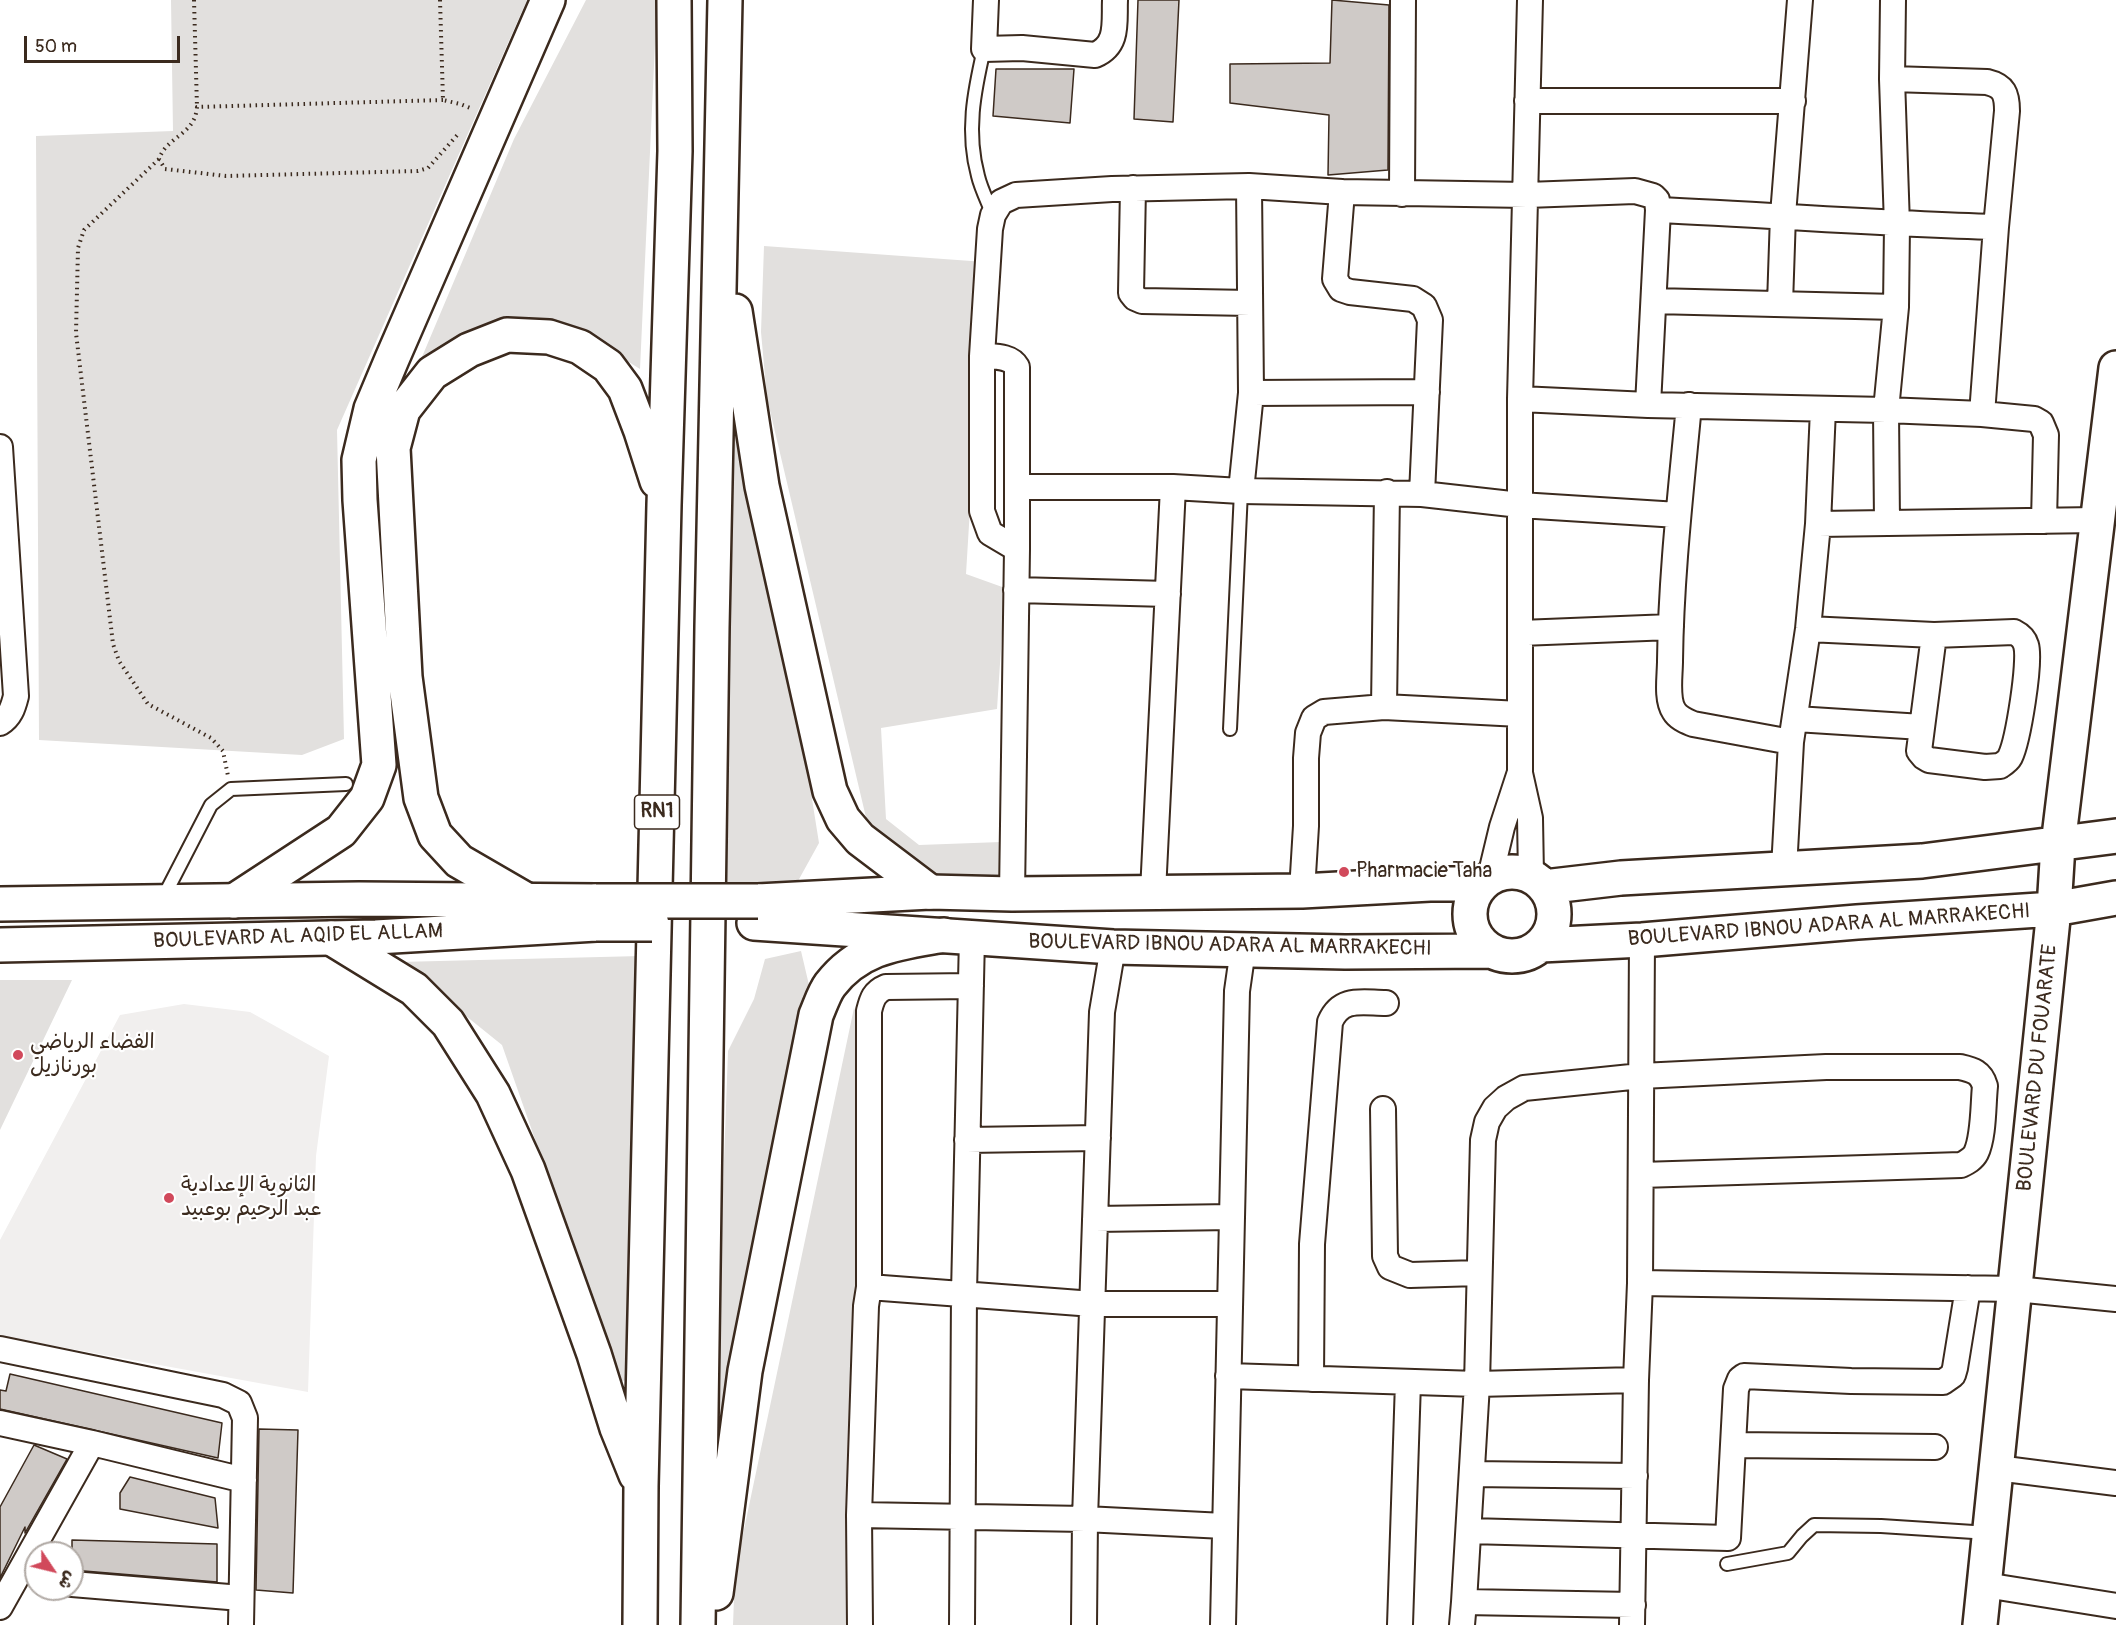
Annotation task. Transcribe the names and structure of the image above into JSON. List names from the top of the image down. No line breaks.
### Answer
{"streets":{"main road":["RN1","BOULEVARD IBNOU ADARA AL MARRAKECHI","BOULEVARD AL AQID EL ALLAM","BOULEVARD DU FOUARATE"]},"crossings":[["BOULEVARD IBNOU ADARA AL MARRAKECHI","BOULEVARD DU FOUARATE"]],"places":["Pharmacie Taha","الفضاء الرياضي بورنازيل","الثانوية الإعدادية عبد الرحيم بوعبيد"],"scale_bar":"50 m","north":"bottom right"}
